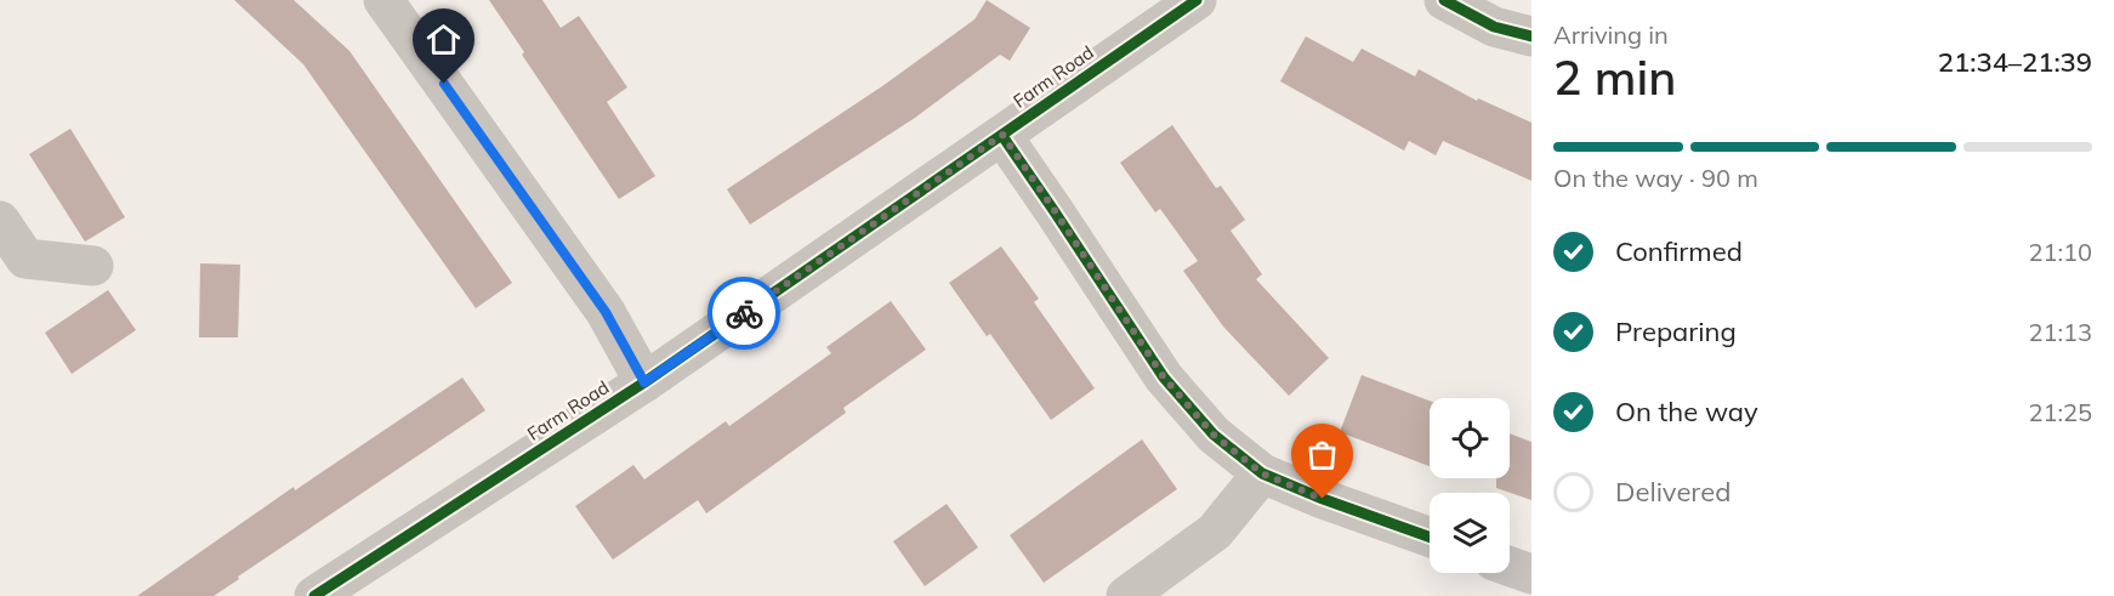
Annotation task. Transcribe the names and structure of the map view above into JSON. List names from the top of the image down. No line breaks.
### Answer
{"streets":{"street":["Farm Road"]},"page":{"heading":["2 min","Arriving in","21:34–21:39"],"bar":"On the way · 90 m","list":[["Confirmed","21:10"],["Preparing","21:13"],["On the way","21:25"],"Delivered"]}}
